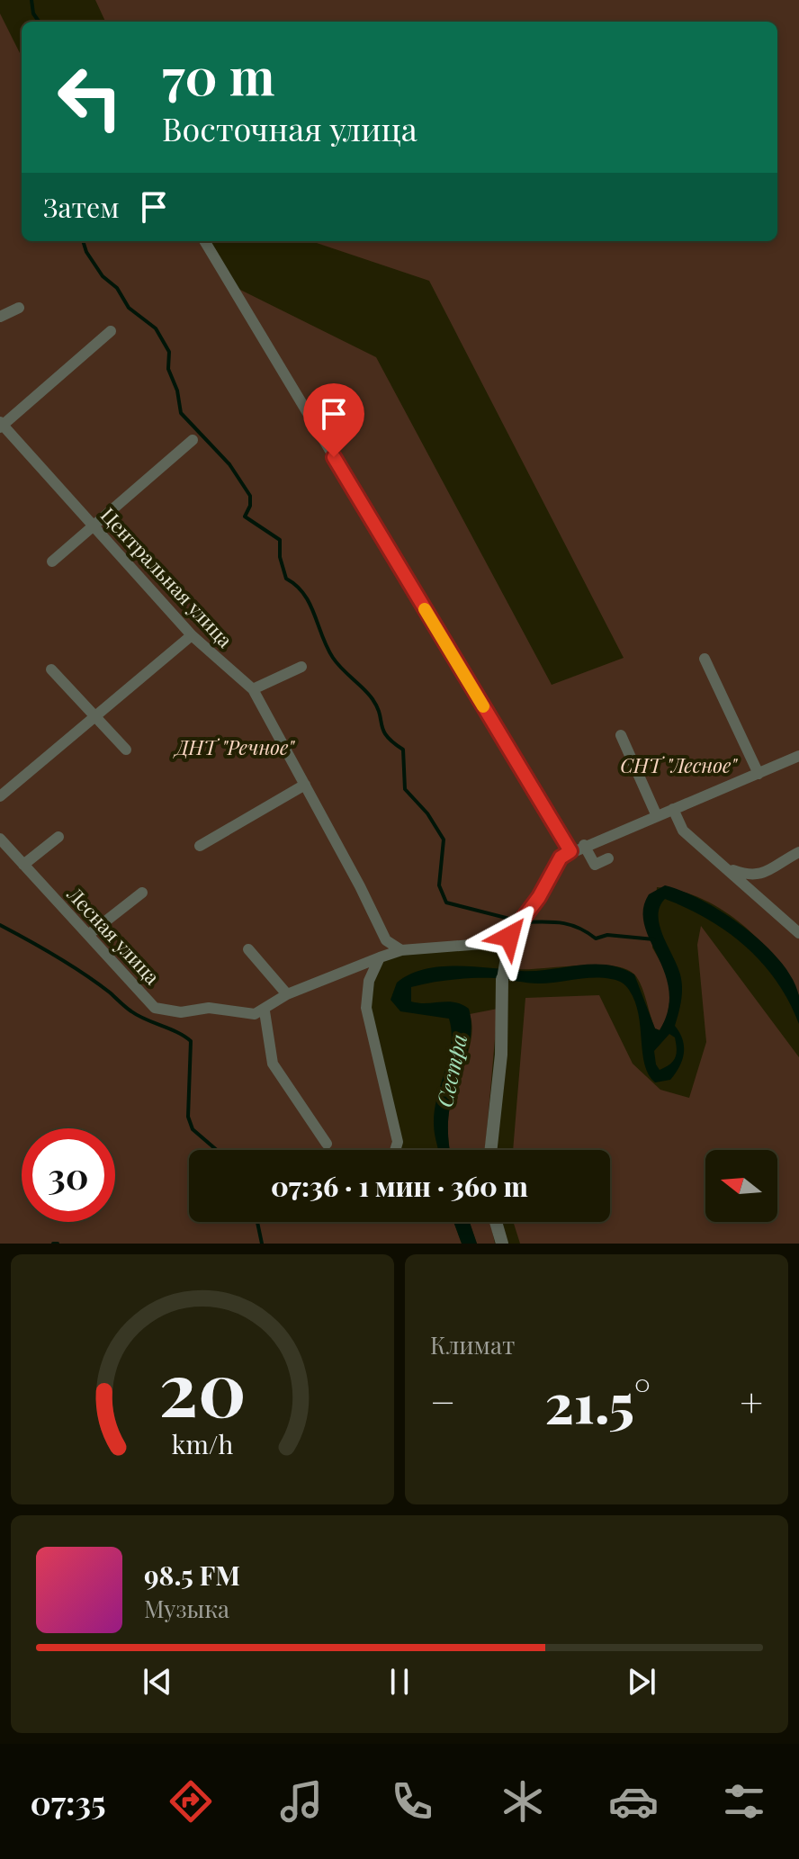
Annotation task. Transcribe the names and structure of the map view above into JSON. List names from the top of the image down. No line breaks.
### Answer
{"streets":{"street":["Центральная улица","Лесная улица"]},"water":["Сестра"],"parks":["ДНТ \"Речное\"","СНТ \"Лесное\""],"north":"left","page":{"turn":["70 m","Восточная улица"],"then":"Затем","limit":"30","trip":"07:36 · 1 мин · 360 m","tile":"Климат","heat":["−","21.5°","+"],"song":["98.5 FM","Музыка"],"tabs":"07:35","gauge":["20","km/h"]}}
